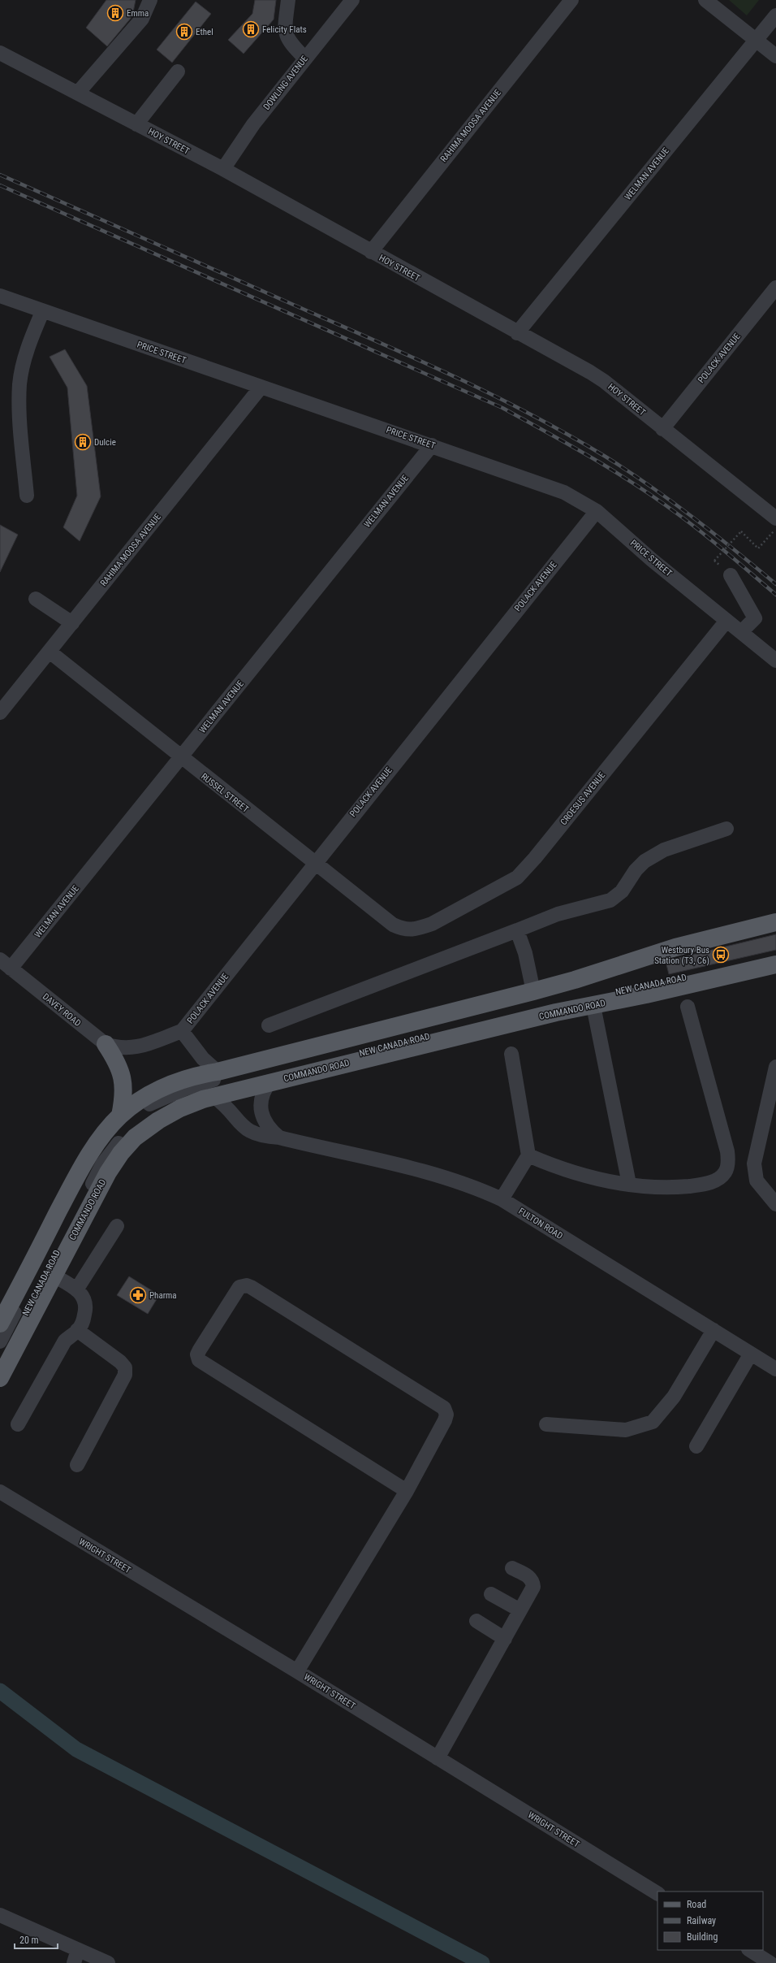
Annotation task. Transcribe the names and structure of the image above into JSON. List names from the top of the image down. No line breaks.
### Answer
{"streets":{"main road":["COMMANDO ROAD"],"street":["DOWLING AVENUE","RAHIMA MOOSA AVENUE","HOY STREET","WELMAN AVENUE","PRICE STREET","POLACK AVENUE","RUSSEL STREET","CROESUS AVENUE","NEW CANADA ROAD","DAVEY ROAD","FULTON ROAD","WRIGHT STREET"]},"crossings":[["DOWLING AVENUE","HOY STREET"],["RAHIMA MOOSA AVENUE","HOY STREET"],["RAHIMA MOOSA AVENUE","PRICE STREET"],["RAHIMA MOOSA AVENUE","RUSSEL STREET"],["HOY STREET","WELMAN AVENUE"],["HOY STREET","POLACK AVENUE"],["WELMAN AVENUE","PRICE STREET"],["WELMAN AVENUE","RUSSEL STREET"],["WELMAN AVENUE","DAVEY ROAD"],["PRICE STREET","POLACK AVENUE"],["PRICE STREET","CROESUS AVENUE"],["POLACK AVENUE","RUSSEL STREET"],["POLACK AVENUE","DAVEY ROAD"],["RUSSEL STREET","CROESUS AVENUE"],["COMMANDO ROAD","FULTON ROAD"]],"places":{"building":["Emma","Felicity Flats","Ethel","Dulcie"],"bus stop":["Westbury Bus Station (T3, C6)"],"pharmacy":["Pharma"]},"legend":["Road","Railway","Building"],"scale_bar":"20 m"}
